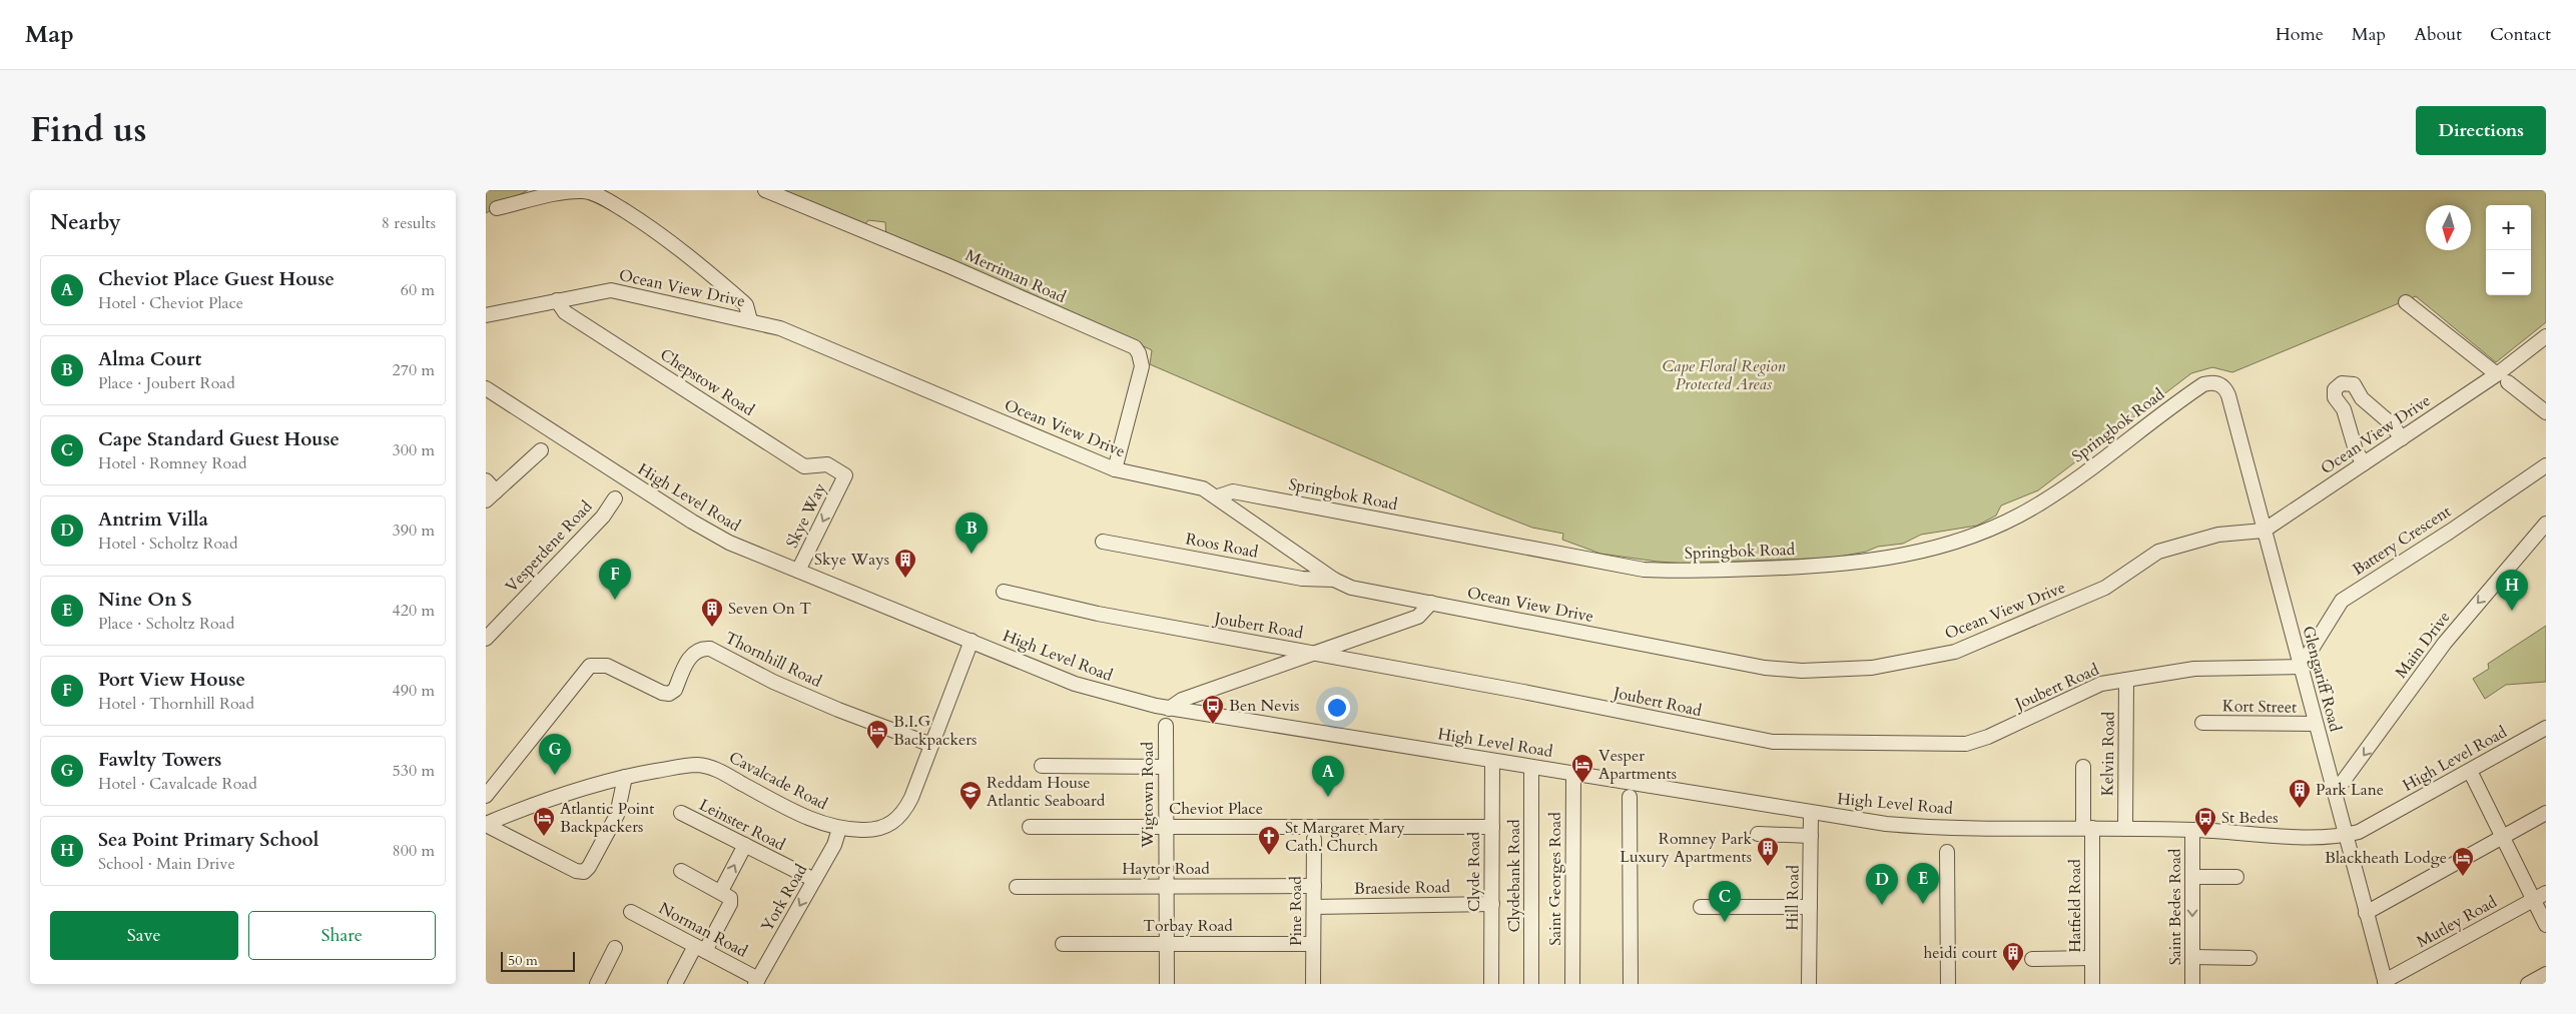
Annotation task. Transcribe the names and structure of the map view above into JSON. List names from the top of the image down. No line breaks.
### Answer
{"streets":{"street":["Merriman Road","Ocean View Drive","Chepstow Road","Springbok Road","High Level Road","Skye Way","Battery Crescent","Roos Road","Vesperdene Road","Joubert Road","Main Drive","Thornhill Road","Glengariff Road","Kort Street","Kelvin Road","Cavalcade Road","Wigtown Road","Cheviot Place","Leinster Road","Haytor Road","Clyde Road","Clydebank Road","Saint Georges Road","Braeside Road","York Road","Hill Road","Hatfield Road","Saint Bedes Road","Pine Road","Mutley Road","Torbay Road","Norman Road"]},"crossings":[["Merriman Road","Ocean View Drive"],["Ocean View Drive","Chepstow Road"],["Ocean View Drive","Springbok Road"],["Ocean View Drive","Roos Road"],["Ocean View Drive","Glengariff Road"],["Chepstow Road","Skye Way"],["Springbok Road","Glengariff Road"],["High Level Road","Skye Way"],["High Level Road","Glengariff Road"],["High Level Road","Kelvin Road"],["High Level Road","Cavalcade Road"],["High Level Road","Clyde Road"],["High Level Road","Clydebank Road"],["High Level Road","Saint Georges Road"],["High Level Road","Hill Road"],["High Level Road","Hatfield Road"],["High Level Road","Saint Bedes Road"],["Battery Crescent","Joubert Road"],["Battery Crescent","Glengariff Road"],["Joubert Road","Glengariff Road"],["Joubert Road","Kelvin Road"],["Main Drive","Glengariff Road"],["Thornhill Road","Cavalcade Road"],["Glengariff Road","Kort Street"],["Glengariff Road","Mutley Road"],["Cavalcade Road","York Road"],["Wigtown Road","Cheviot Place"],["Wigtown Road","Haytor Road"],["Wigtown Road","Torbay Road"],["Cheviot Place","Clyde Road"],["Leinster Road","York Road"],["Haytor Road","Pine Road"],["Clyde Road","Braeside Road"],["Braeside Road","Pine Road"],["York Road","Norman Road"],["Pine Road","Torbay Road"]],"one_way":["Skye Way","Main Drive","Saint Bedes Road"],"parks":["Cape Floral Region Protected Areas"],"places":{"building":["Skye Ways","Seven On T","Park Lane","Romney Park Luxury Apartments","heidi court"],"bus stop":["Ben Nevis","St Bedes"],"hotel":["B.I.G Backpackers","Vesper Apartments","Atlantic Point Backpackers","Blackheath Lodge"],"school or university":["Reddam House Atlantic Seaboard"],"church":["St Margaret Mary Cath. Church"]},"scale_bar":"50 m","north":"bottom","page":{"header":"Map","nav":["Home","Map","About","Contact"],"title":"Find us","buttons":["Directions",["Save","Share"]],"heading":["Nearby","8 results"],"map_buttons":["+","−"],"list":[{"mark":"A","name":"Cheviot Place Guest House","note":"Hotel · Cheviot Place","value":"60 m"},{"mark":"B","name":"Alma Court","note":"Place · Joubert Road","value":"270 m"},{"mark":"C","name":"Cape Standard Guest House","note":"Hotel · Romney Road","value":"300 m"},{"mark":"D","name":"Antrim Villa","note":"Hotel · Scholtz Road","value":"390 m"},{"mark":"E","name":"Nine On S","note":"Place · Scholtz Road","value":"420 m"},{"mark":"F","name":"Port View House","note":"Hotel · Thornhill Road","value":"490 m"},{"mark":"G","name":"Fawlty Towers","note":"Hotel · Cavalcade Road","value":"530 m"},{"mark":"H","name":"Sea Point Primary School","note":"School · Main Drive","value":"800 m"}],"pins":["B","F","H","G","A","E","D","C"],"scale":"50 m"}}
